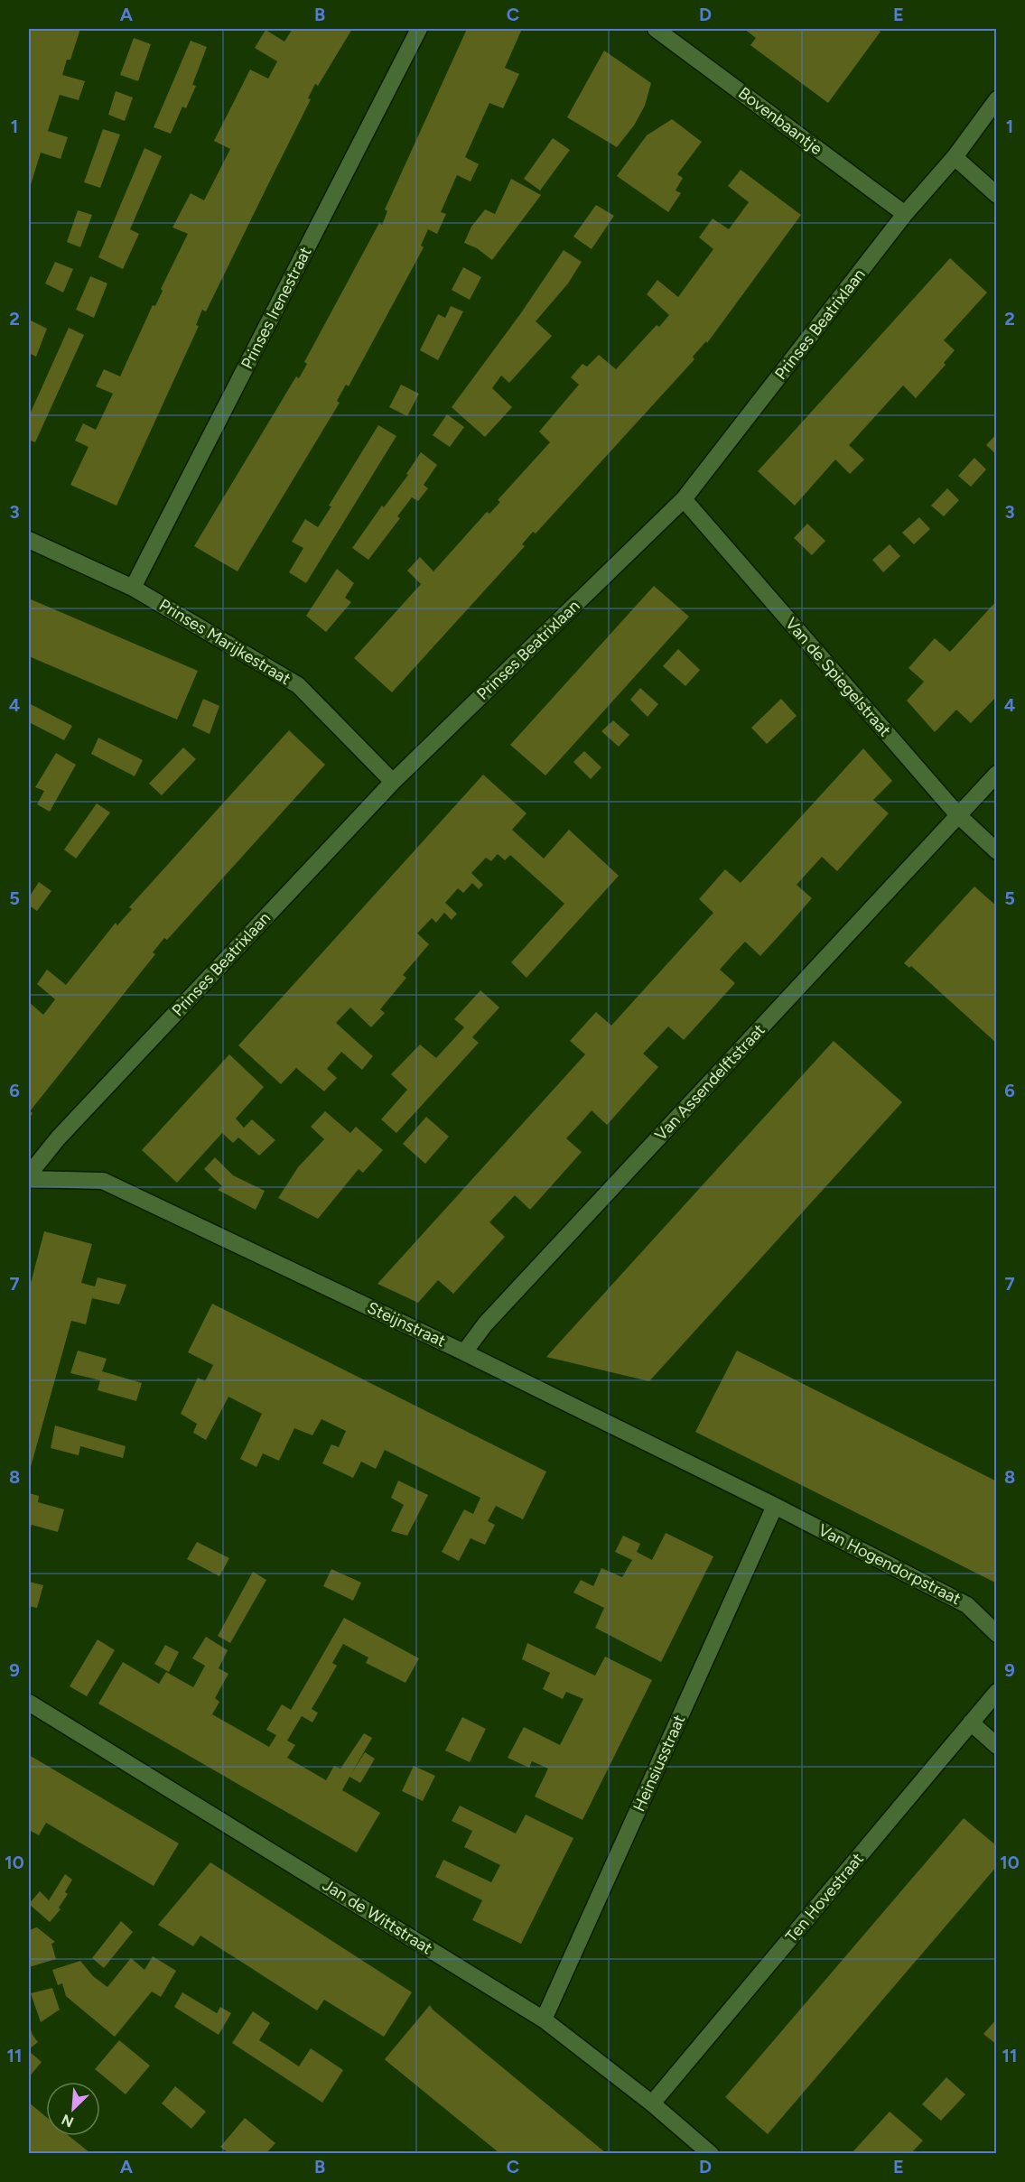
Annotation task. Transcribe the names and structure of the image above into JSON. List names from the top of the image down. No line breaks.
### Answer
{"streets":{"street":["Bovenbaantje","Prinses Irenestraat","Prinses Beatrixlaan","Prinses Marijkestraat","Van de Spiegelstraat","Van Assendelftstraat","Steijnstraat","Van Hogendorpstraat","Heinsiusstraat","Ten Hovestraat","Jan de Wittstraat"]},"crossings":[["Bovenbaantje","Prinses Beatrixlaan"],["Prinses Irenestraat","Prinses Marijkestraat"],["Prinses Beatrixlaan","Prinses Marijkestraat"],["Prinses Beatrixlaan","Van de Spiegelstraat"],["Prinses Beatrixlaan","Steijnstraat"],["Van de Spiegelstraat","Van Assendelftstraat"],["Van Assendelftstraat","Steijnstraat"],["Steijnstraat","Van Hogendorpstraat"],["Steijnstraat","Heinsiusstraat"],["Van Hogendorpstraat","Heinsiusstraat"],["Heinsiusstraat","Jan de Wittstraat"],["Ten Hovestraat","Jan de Wittstraat"]],"north":"bottom left","grid":{"columns":["A","B","C","D","E"],"rows":["1","2","3","4","5","6","7","8","9","10","11"]}}
